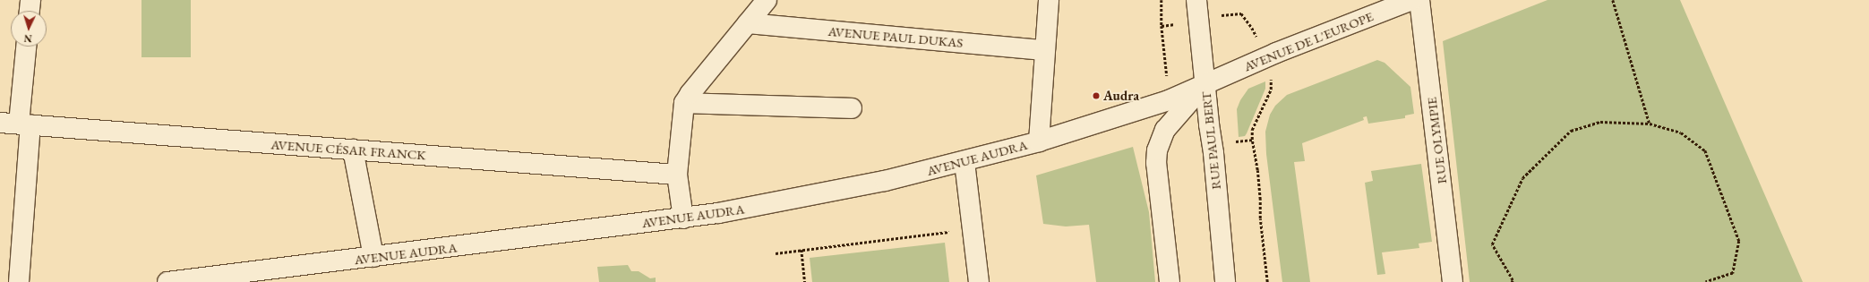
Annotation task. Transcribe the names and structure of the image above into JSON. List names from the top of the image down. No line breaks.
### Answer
{"streets":{"street":["AVENUE PAUL DUKAS","AVENUE DE L'EUROPE","RUE PAUL BERT","RUE OLYMPIE","AVENUE CÉSAR FRANCK","AVENUE AUDRA"]},"crossings":[["AVENUE DE L'EUROPE","RUE PAUL BERT"],["AVENUE DE L'EUROPE","AVENUE AUDRA"],["RUE PAUL BERT","AVENUE AUDRA"]],"places":["Audra"],"north":"bottom"}
